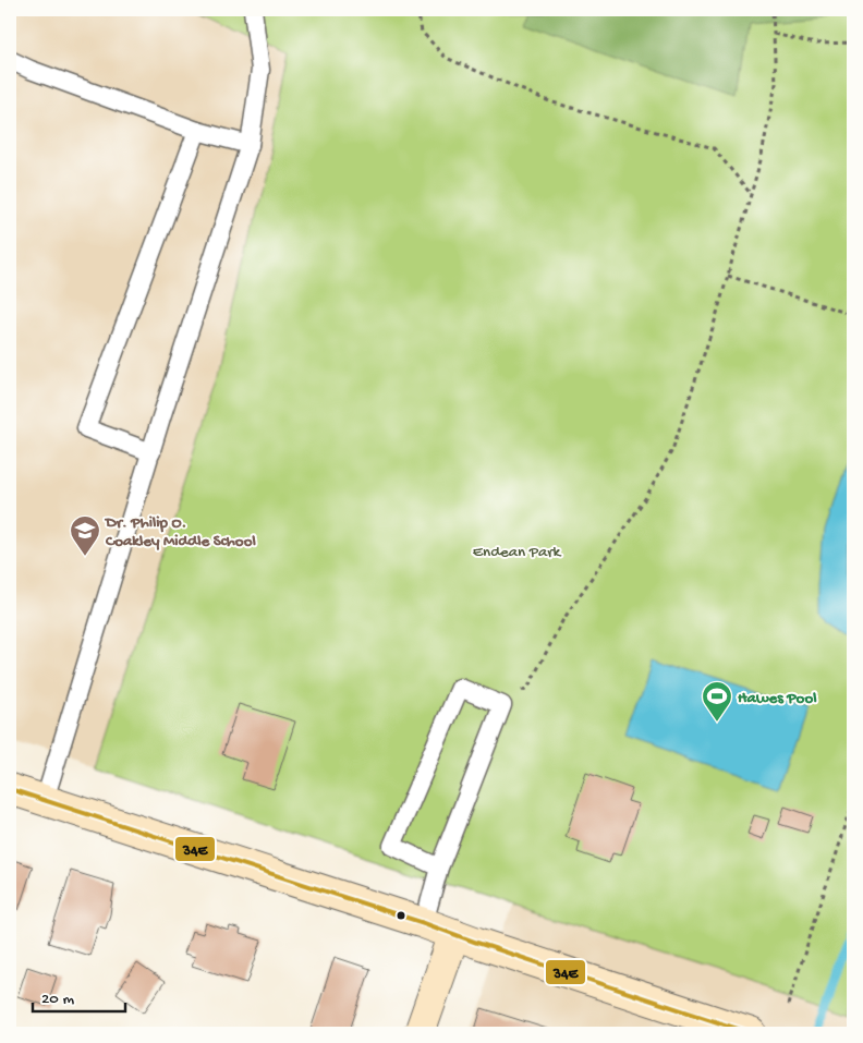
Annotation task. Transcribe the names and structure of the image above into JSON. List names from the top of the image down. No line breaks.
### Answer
{"parks":["Endean Park"],"places":{"school or university":["Dr. Philip O. Coakley Middle School"],"sports":["Hawes Pool"]},"lines":["transit line 34E"],"scale_bar":"20 m"}
